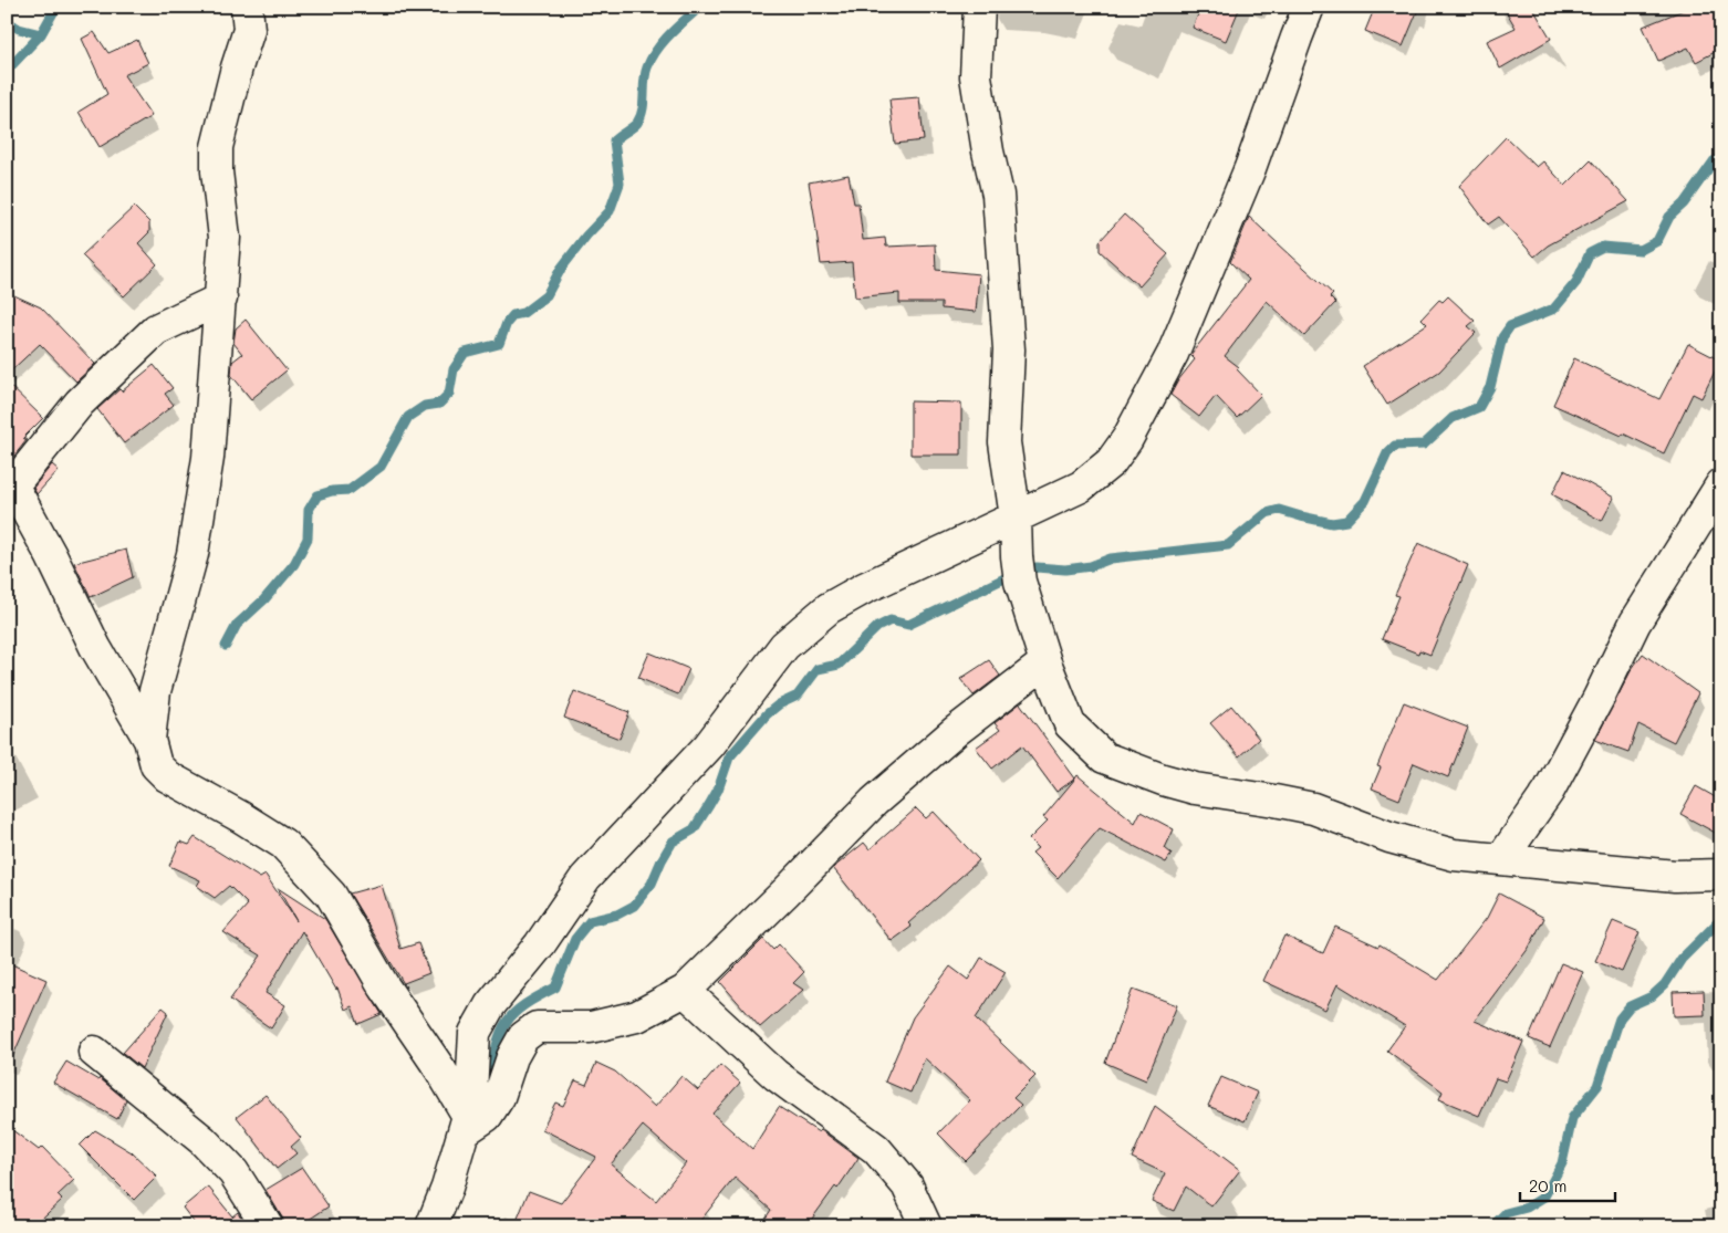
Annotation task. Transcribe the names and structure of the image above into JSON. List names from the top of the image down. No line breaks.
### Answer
{"scale_bar":"20 m"}
